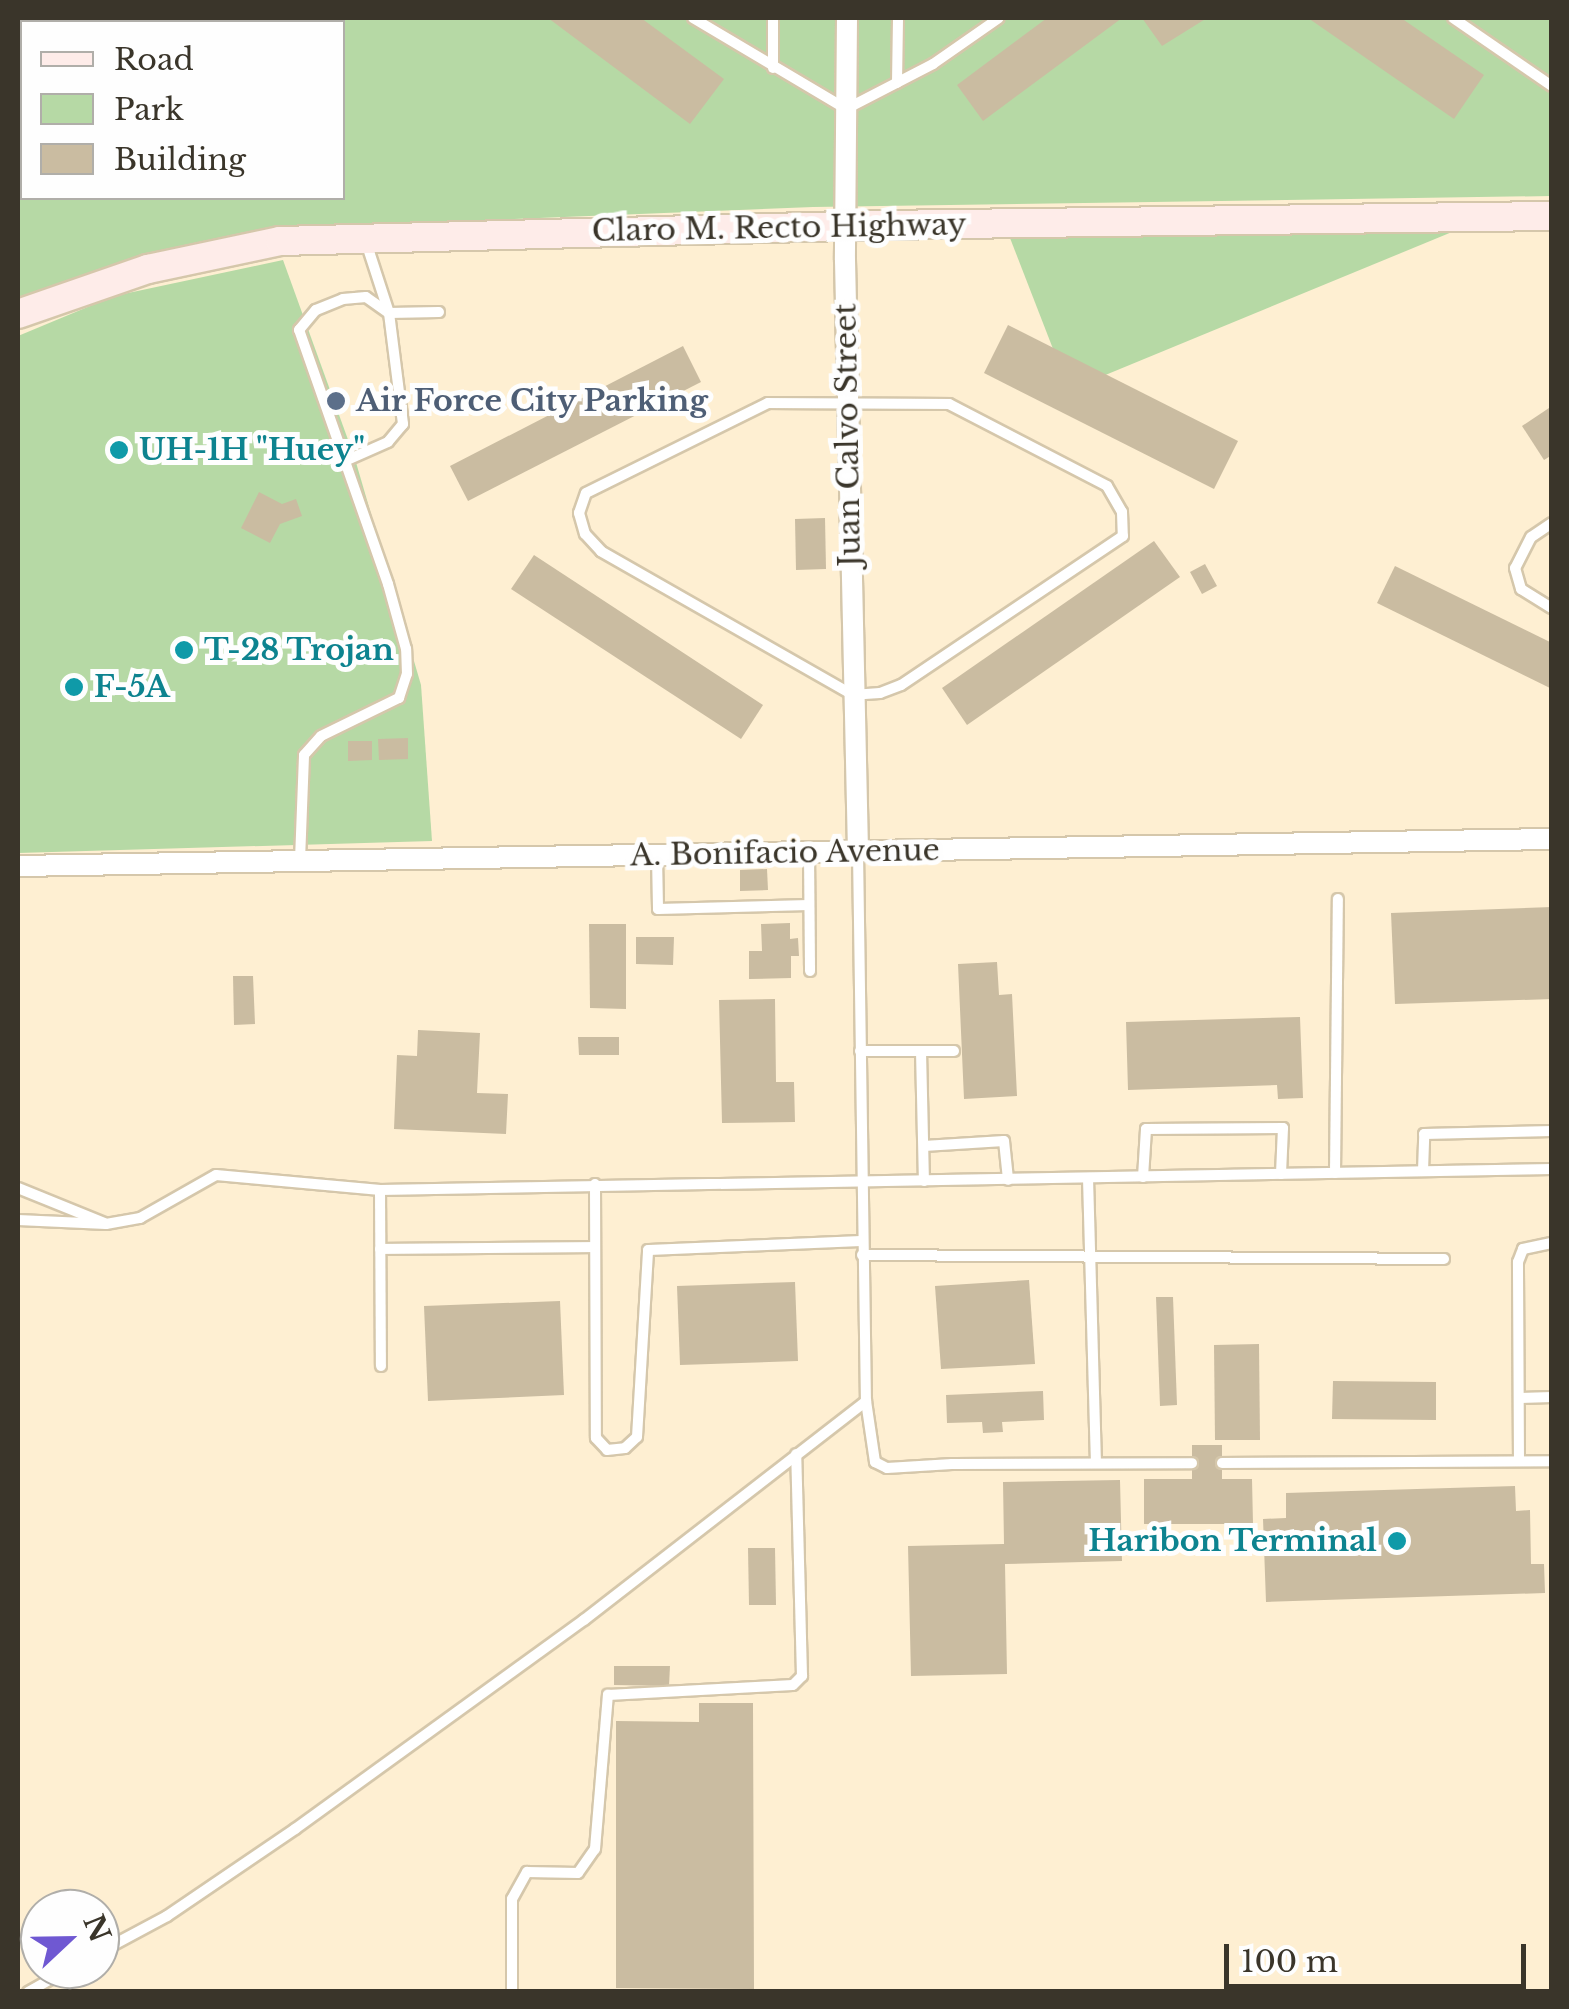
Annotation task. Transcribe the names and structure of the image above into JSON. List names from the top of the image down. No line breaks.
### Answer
{"streets":{"main road":["Claro M. Recto Highway"],"street":["Juan Calvo Street","A. Bonifacio Avenue"]},"crossings":[["Claro M. Recto Highway","Juan Calvo Street"],["Juan Calvo Street","A. Bonifacio Avenue"]],"places":["Air Force City Parking","UH-1H \"Huey\"","T-28 Trojan","F-5A","Haribon Terminal"],"legend":["Road","Park","Building"],"scale_bar":"100 m","north":"right"}
